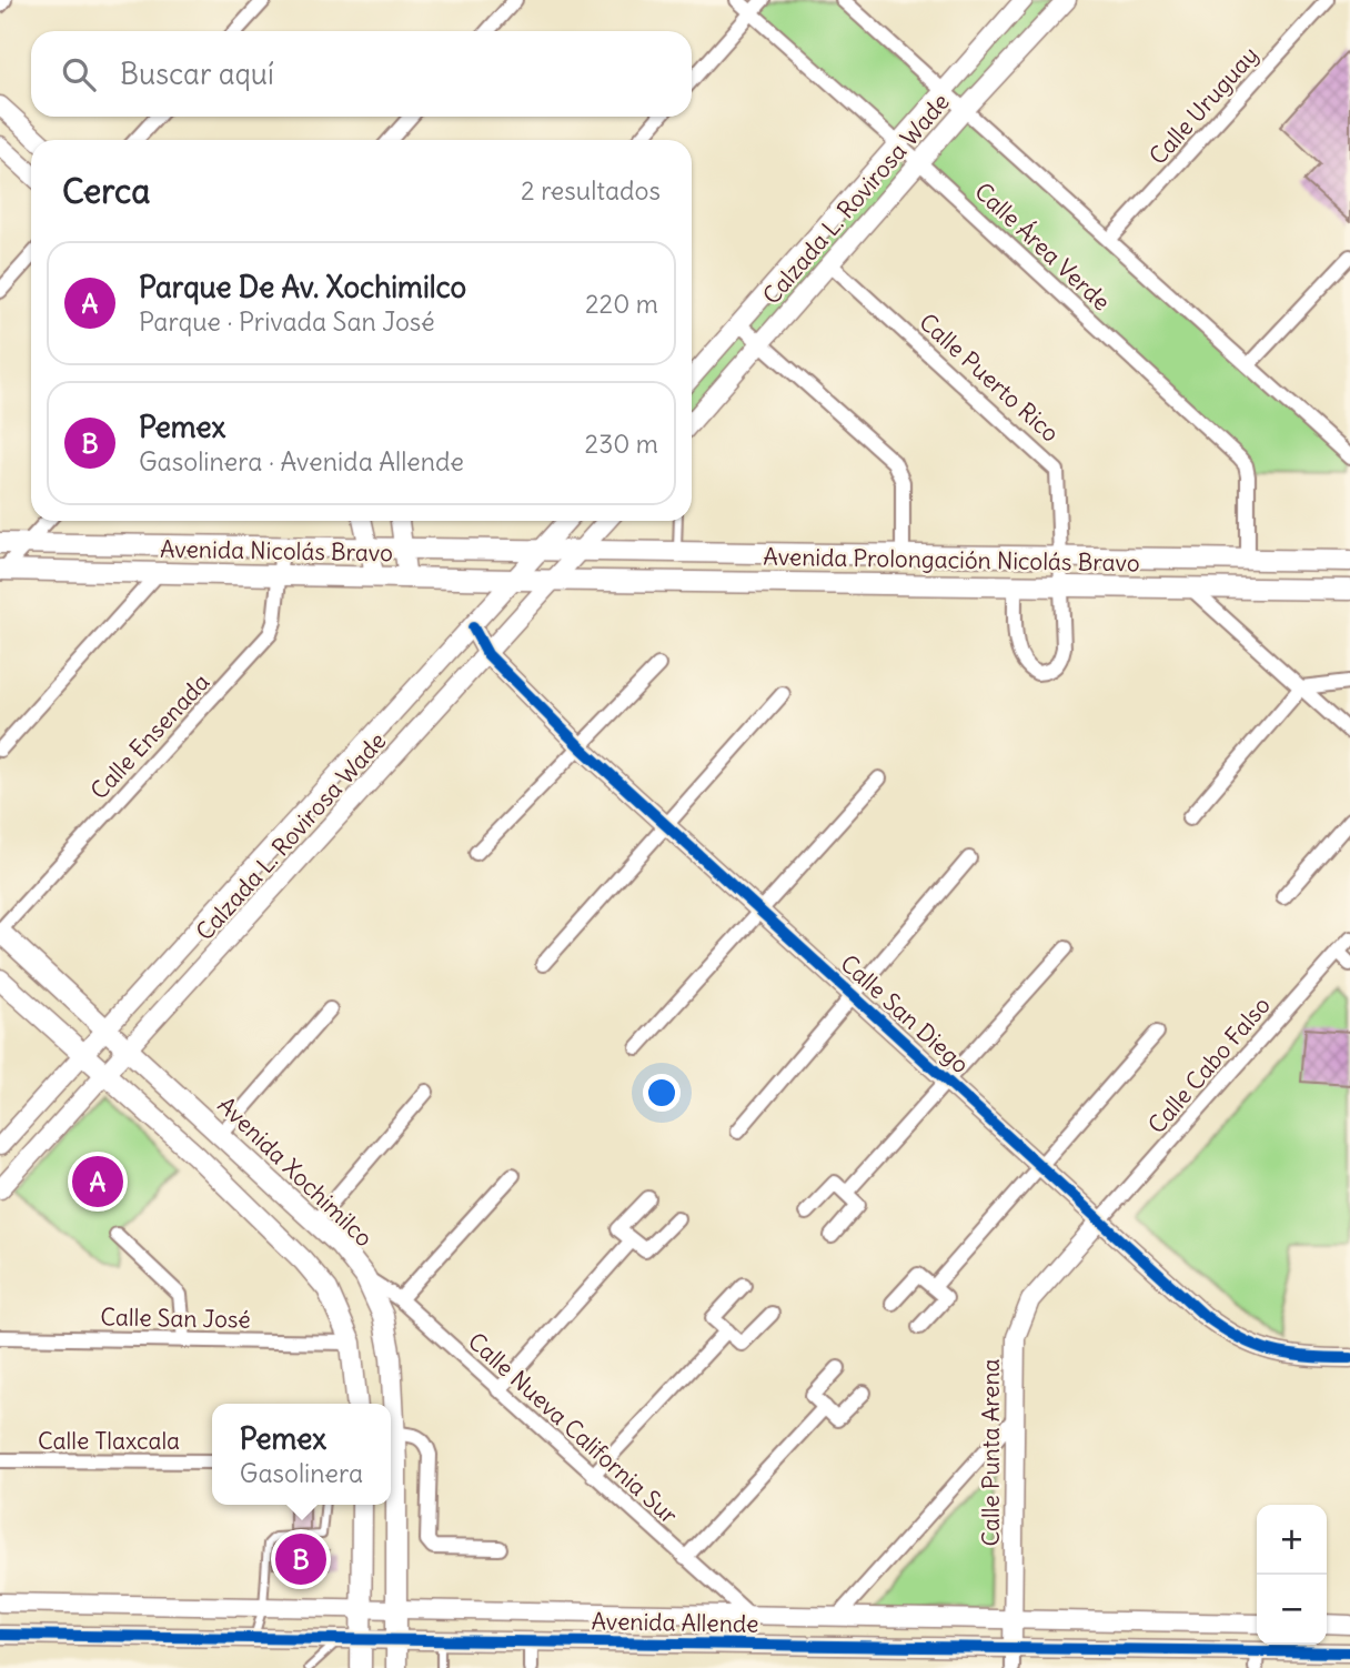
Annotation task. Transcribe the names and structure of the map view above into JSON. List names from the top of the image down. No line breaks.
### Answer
{"streets":{"main road":["Avenida Nicolás Bravo","Avenida Prolongación Nicolás Bravo","Avenida Xochimilco"],"street":["Calle Uruguay","Calzada L. Rovirosa Wade","Calle Área Verde","Calle Puerto Rico","Calle Ensenada","Calle San Diego","Calle Cabo Falso","Calle San José","Calle Nueva California Sur","Calle Tlaxcala","Calle Punta Arena","Avenida Allende"]},"crossings":[["Calle Uruguay","Calle Área Verde"],["Calzada L. Rovirosa Wade","Calle Área Verde"],["Calzada L. Rovirosa Wade","Calle Puerto Rico"],["Calzada L. Rovirosa Wade","Avenida Nicolás Bravo"],["Calzada L. Rovirosa Wade","Avenida Prolongación Nicolás Bravo"],["Calzada L. Rovirosa Wade","Calle San Diego"],["Calzada L. Rovirosa Wade","Avenida Xochimilco"],["Calle Área Verde","Avenida Prolongación Nicolás Bravo"],["Calle Puerto Rico","Avenida Prolongación Nicolás Bravo"],["Avenida Nicolás Bravo","Avenida Prolongación Nicolás Bravo"],["Avenida Nicolás Bravo","Calle Ensenada"],["Calle Ensenada","Avenida Xochimilco"],["Calle San Diego","Calle Cabo Falso"],["Calle San Diego","Calle Punta Arena"],["Calle Cabo Falso","Calle Punta Arena"],["Avenida Xochimilco","Calle Nueva California Sur"],["Avenida Xochimilco","Avenida Allende"],["Calle Nueva California Sur","Avenida Allende"],["Calle Punta Arena","Avenida Allende"]],"page":{"search":"Buscar aquí","heading":["Cerca","2 resultados"],"list":[{"mark":"A","name":"Parque De Av. Xochimilco","note":"Parque · Privada San José","value":"220 m"},{"mark":"B","name":"Pemex","note":"Gasolinera · Avenida Allende","value":"230 m"}],"pins":["A","B"],"popup":["Pemex","Gasolinera"],"map_buttons":["+","−"]}}
